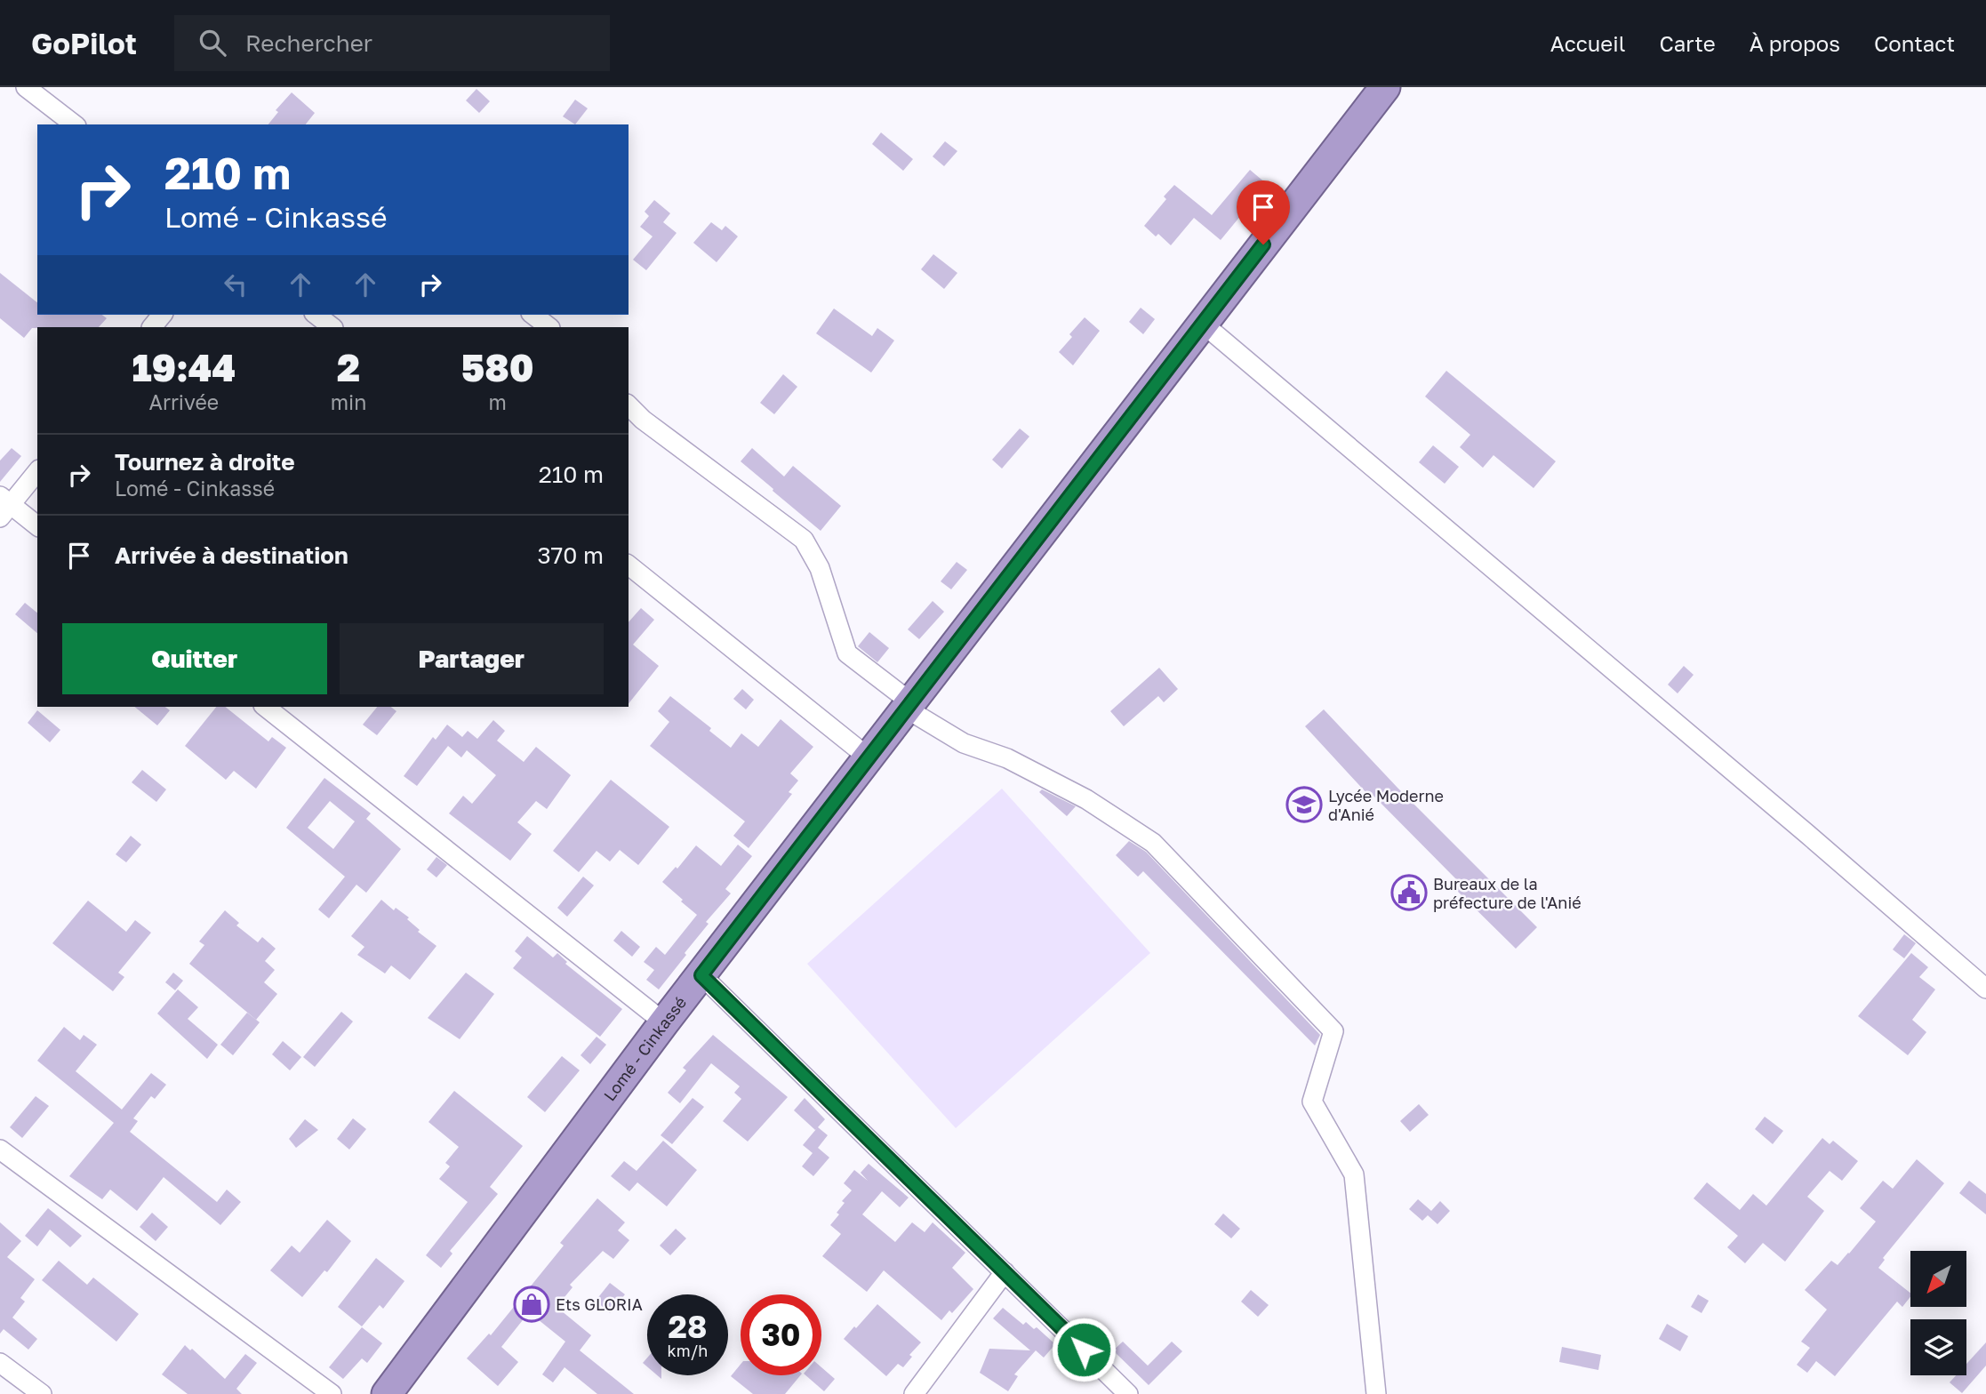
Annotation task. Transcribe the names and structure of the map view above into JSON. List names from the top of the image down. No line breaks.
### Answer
{"streets":{"highway":["Lomé - Cinkassé"]},"places":{"school or university":["Lycée Moderne d'Anié"],"public building":["Bureaux de la préfecture de l'Anié"],"shop":["Ets GLORIA"]},"north":"bottom left","page":{"header":"GoPilot","search":"Rechercher","nav":["Accueil","Carte","À propos","Contact"],"turn":["210 m","Lomé - Cinkassé"],"eta":["19:44","Arrivée","2","min","580","m"],"list":[{"name":"Tournez à droite","note":"Lomé - Cinkassé","value":"210 m"},{"name":"Arrivée à destination","value":"370 m"}],"buttons":["Quitter","Partager"],"speed":"28 km/h","limit":"30"}}
